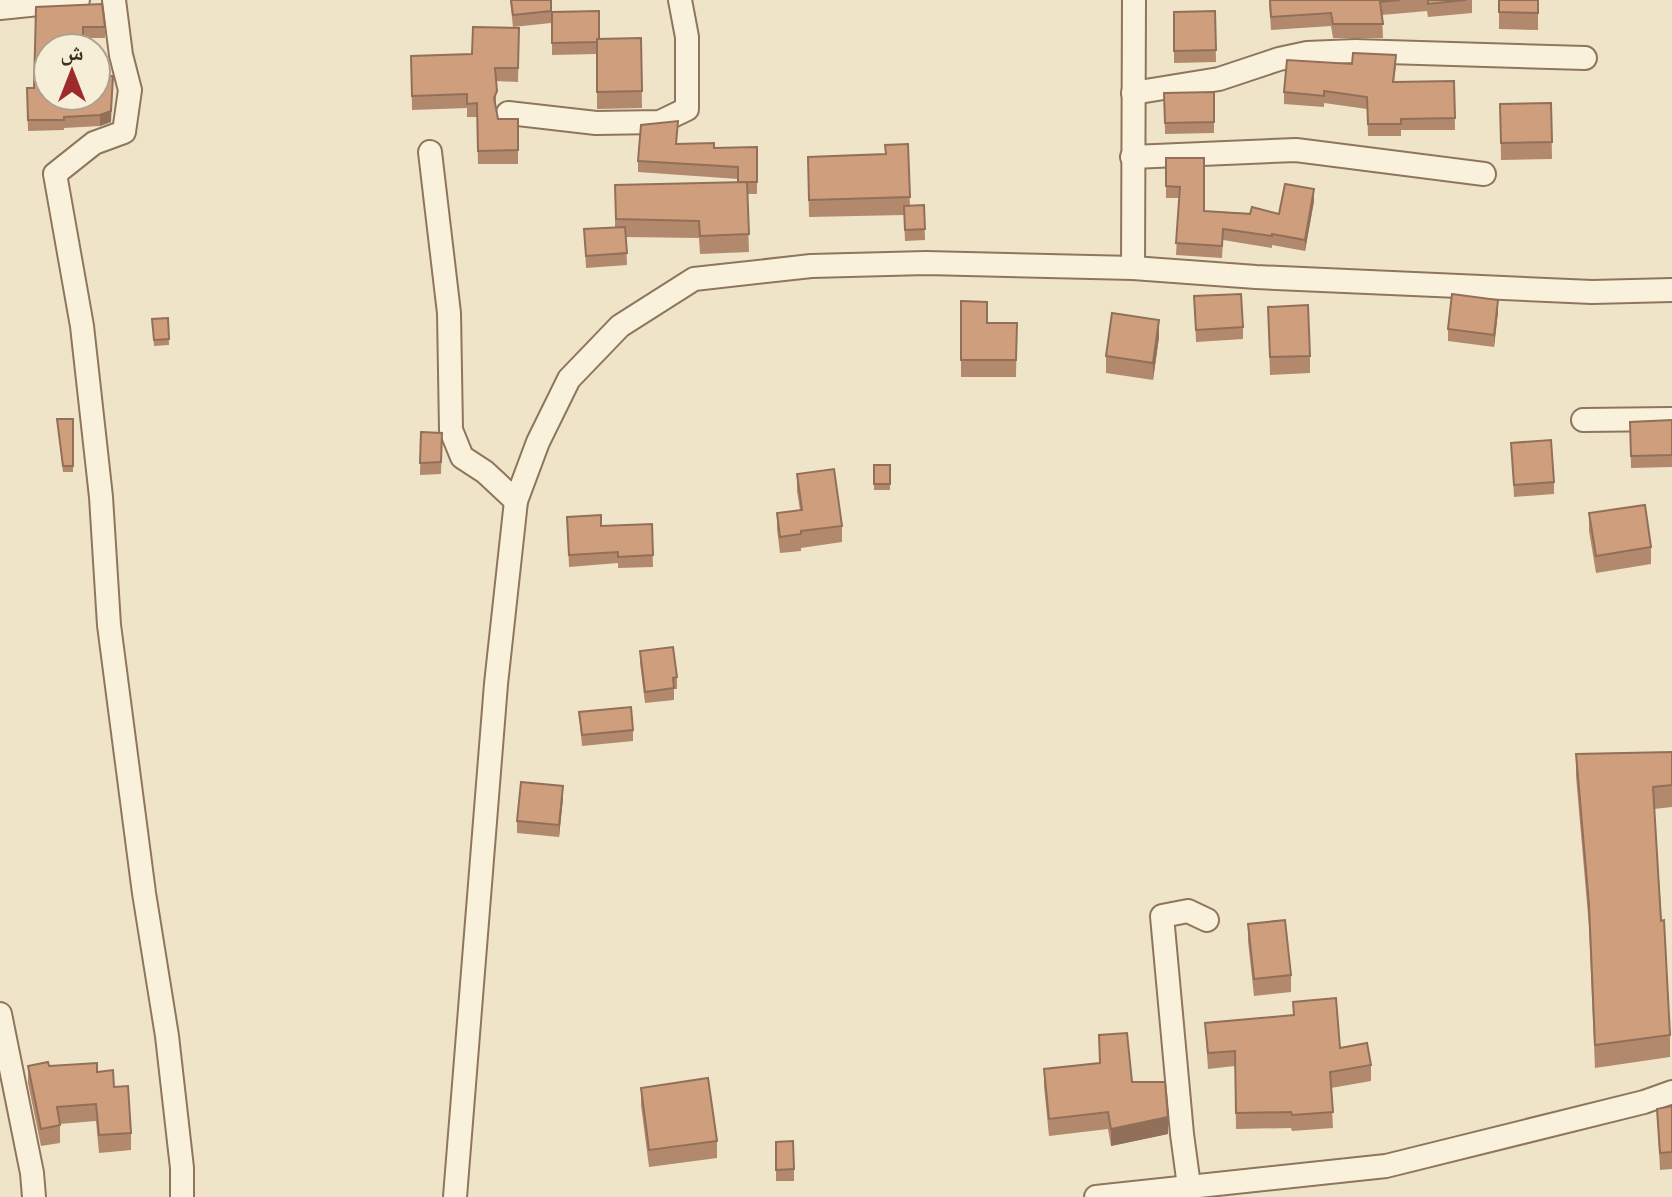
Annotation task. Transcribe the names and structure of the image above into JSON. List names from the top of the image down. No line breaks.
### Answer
{"north":"top"}
